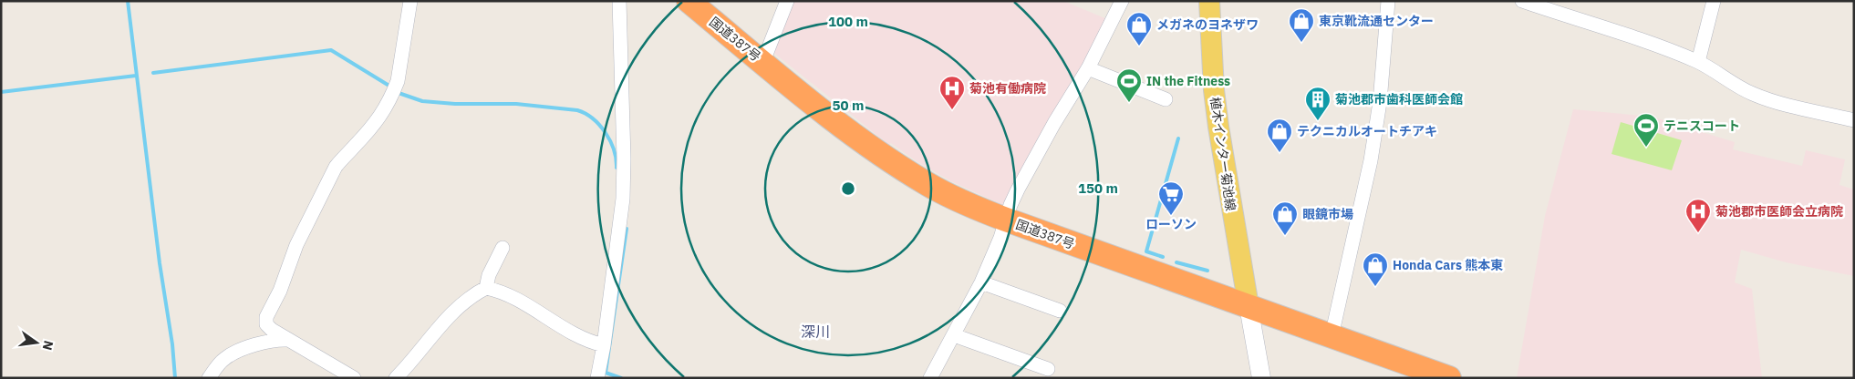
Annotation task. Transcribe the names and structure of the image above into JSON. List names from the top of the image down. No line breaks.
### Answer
{"streets":{"highway":["国道387号"],"main road":["植木インター菊池線"]},"crossings":[["国道387号","植木インター菊池線"]],"districts":["深川"],"places":{"shop":["東京靴流通センター","メガネのヨネザワ","テクニカルオートチアキ","眼鏡市場","Honda Cars 熊本東"],"sports":["IN the Fitness","テニスコート"],"hospital":["菊池有働病院","菊池郡市医師会立病院"],"building":["菊池郡市歯科医師会館"],"supermarket":["ローソン"]},"north":"right","rings":["100 m","50 m","150 m"]}
